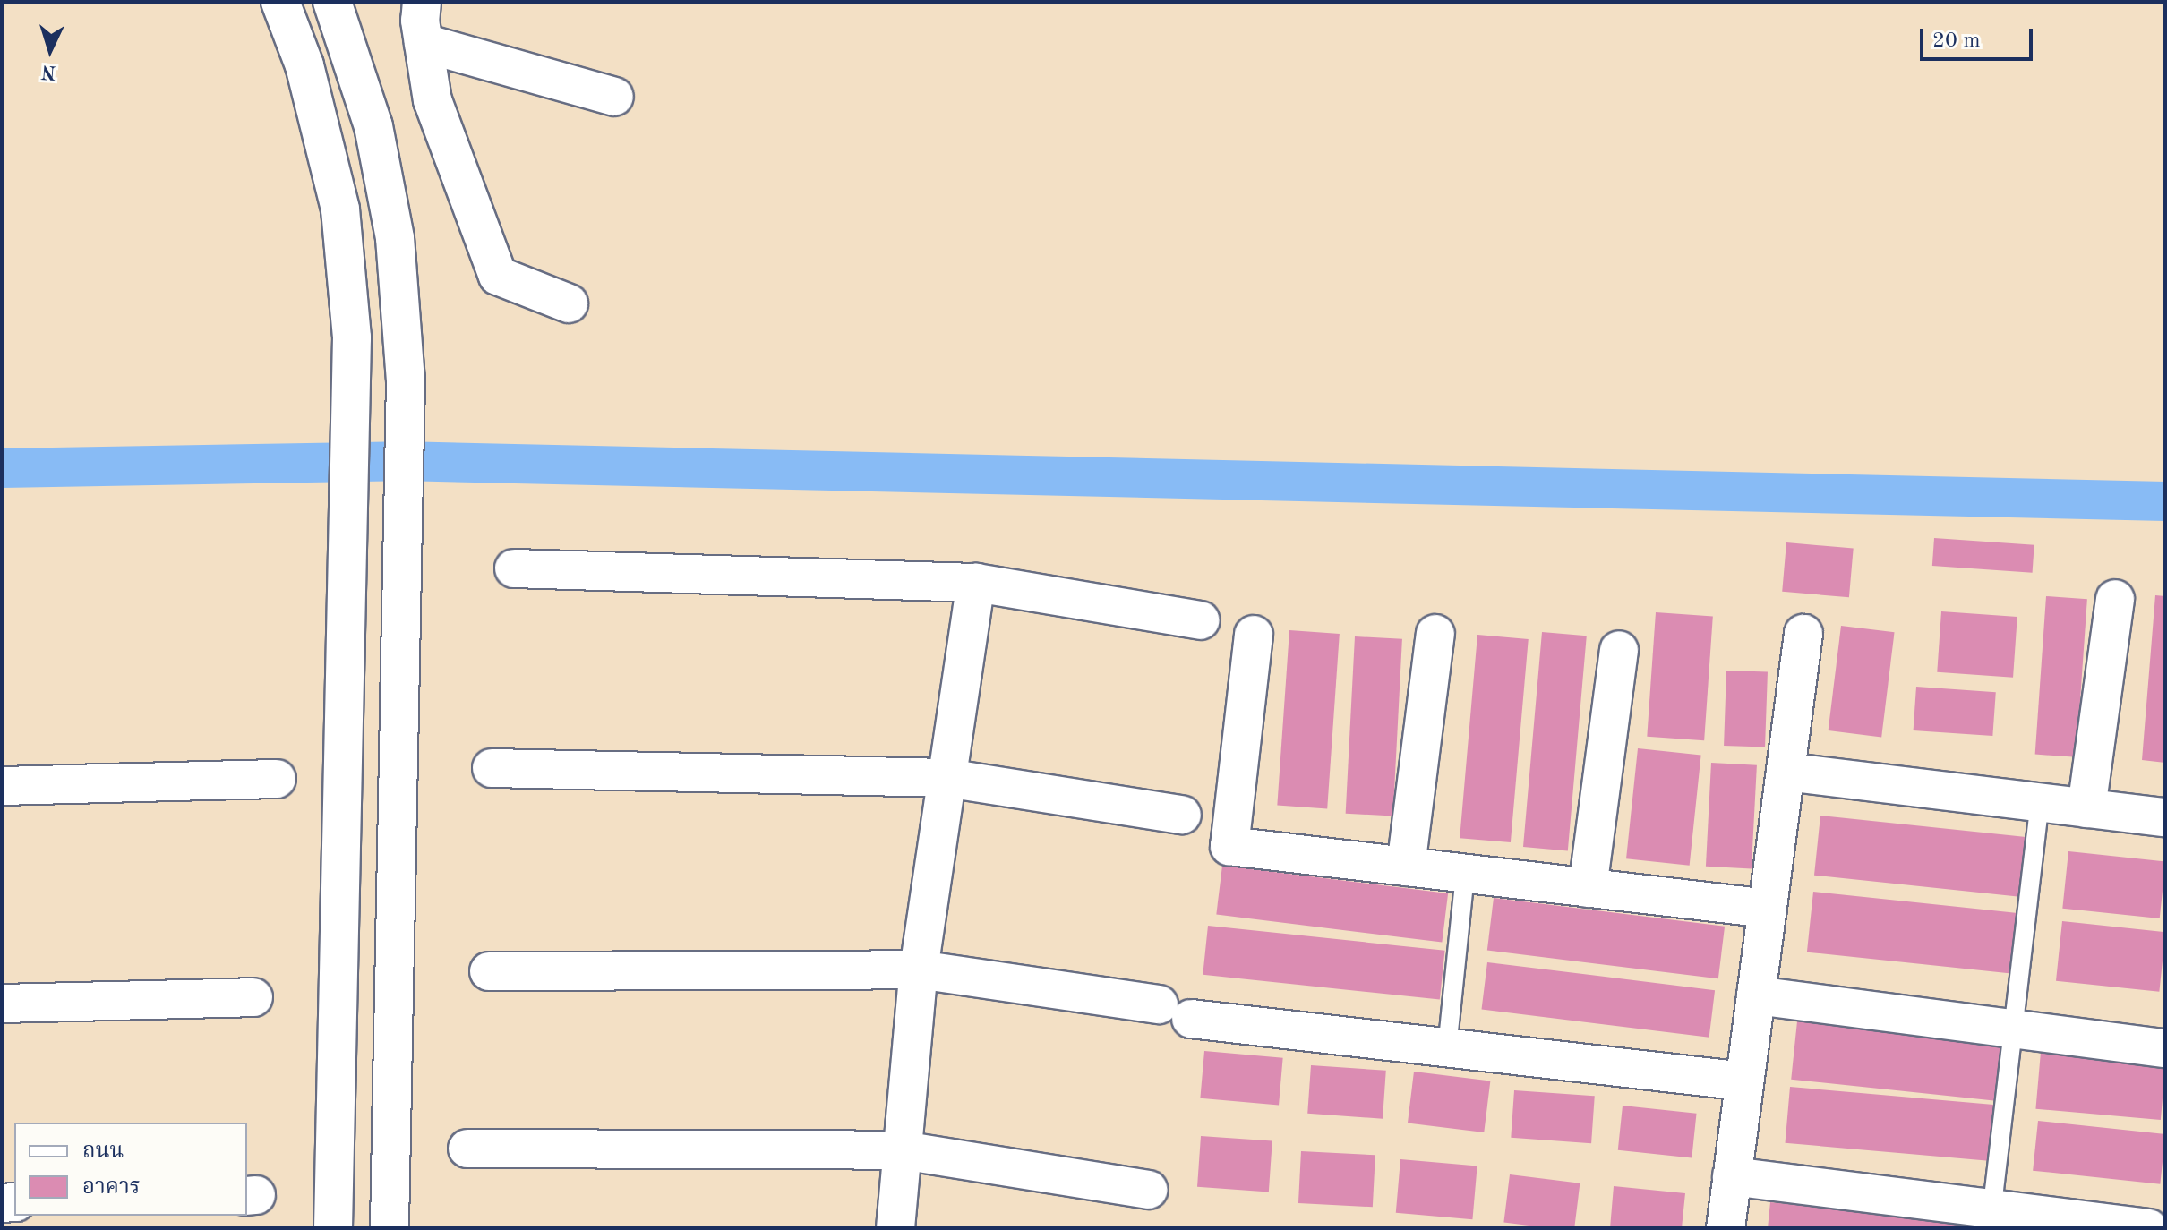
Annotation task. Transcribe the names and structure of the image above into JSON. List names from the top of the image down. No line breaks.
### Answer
{"legend":["ถนน","อาคาร"],"scale_bar":"20 m","north":"bottom"}
